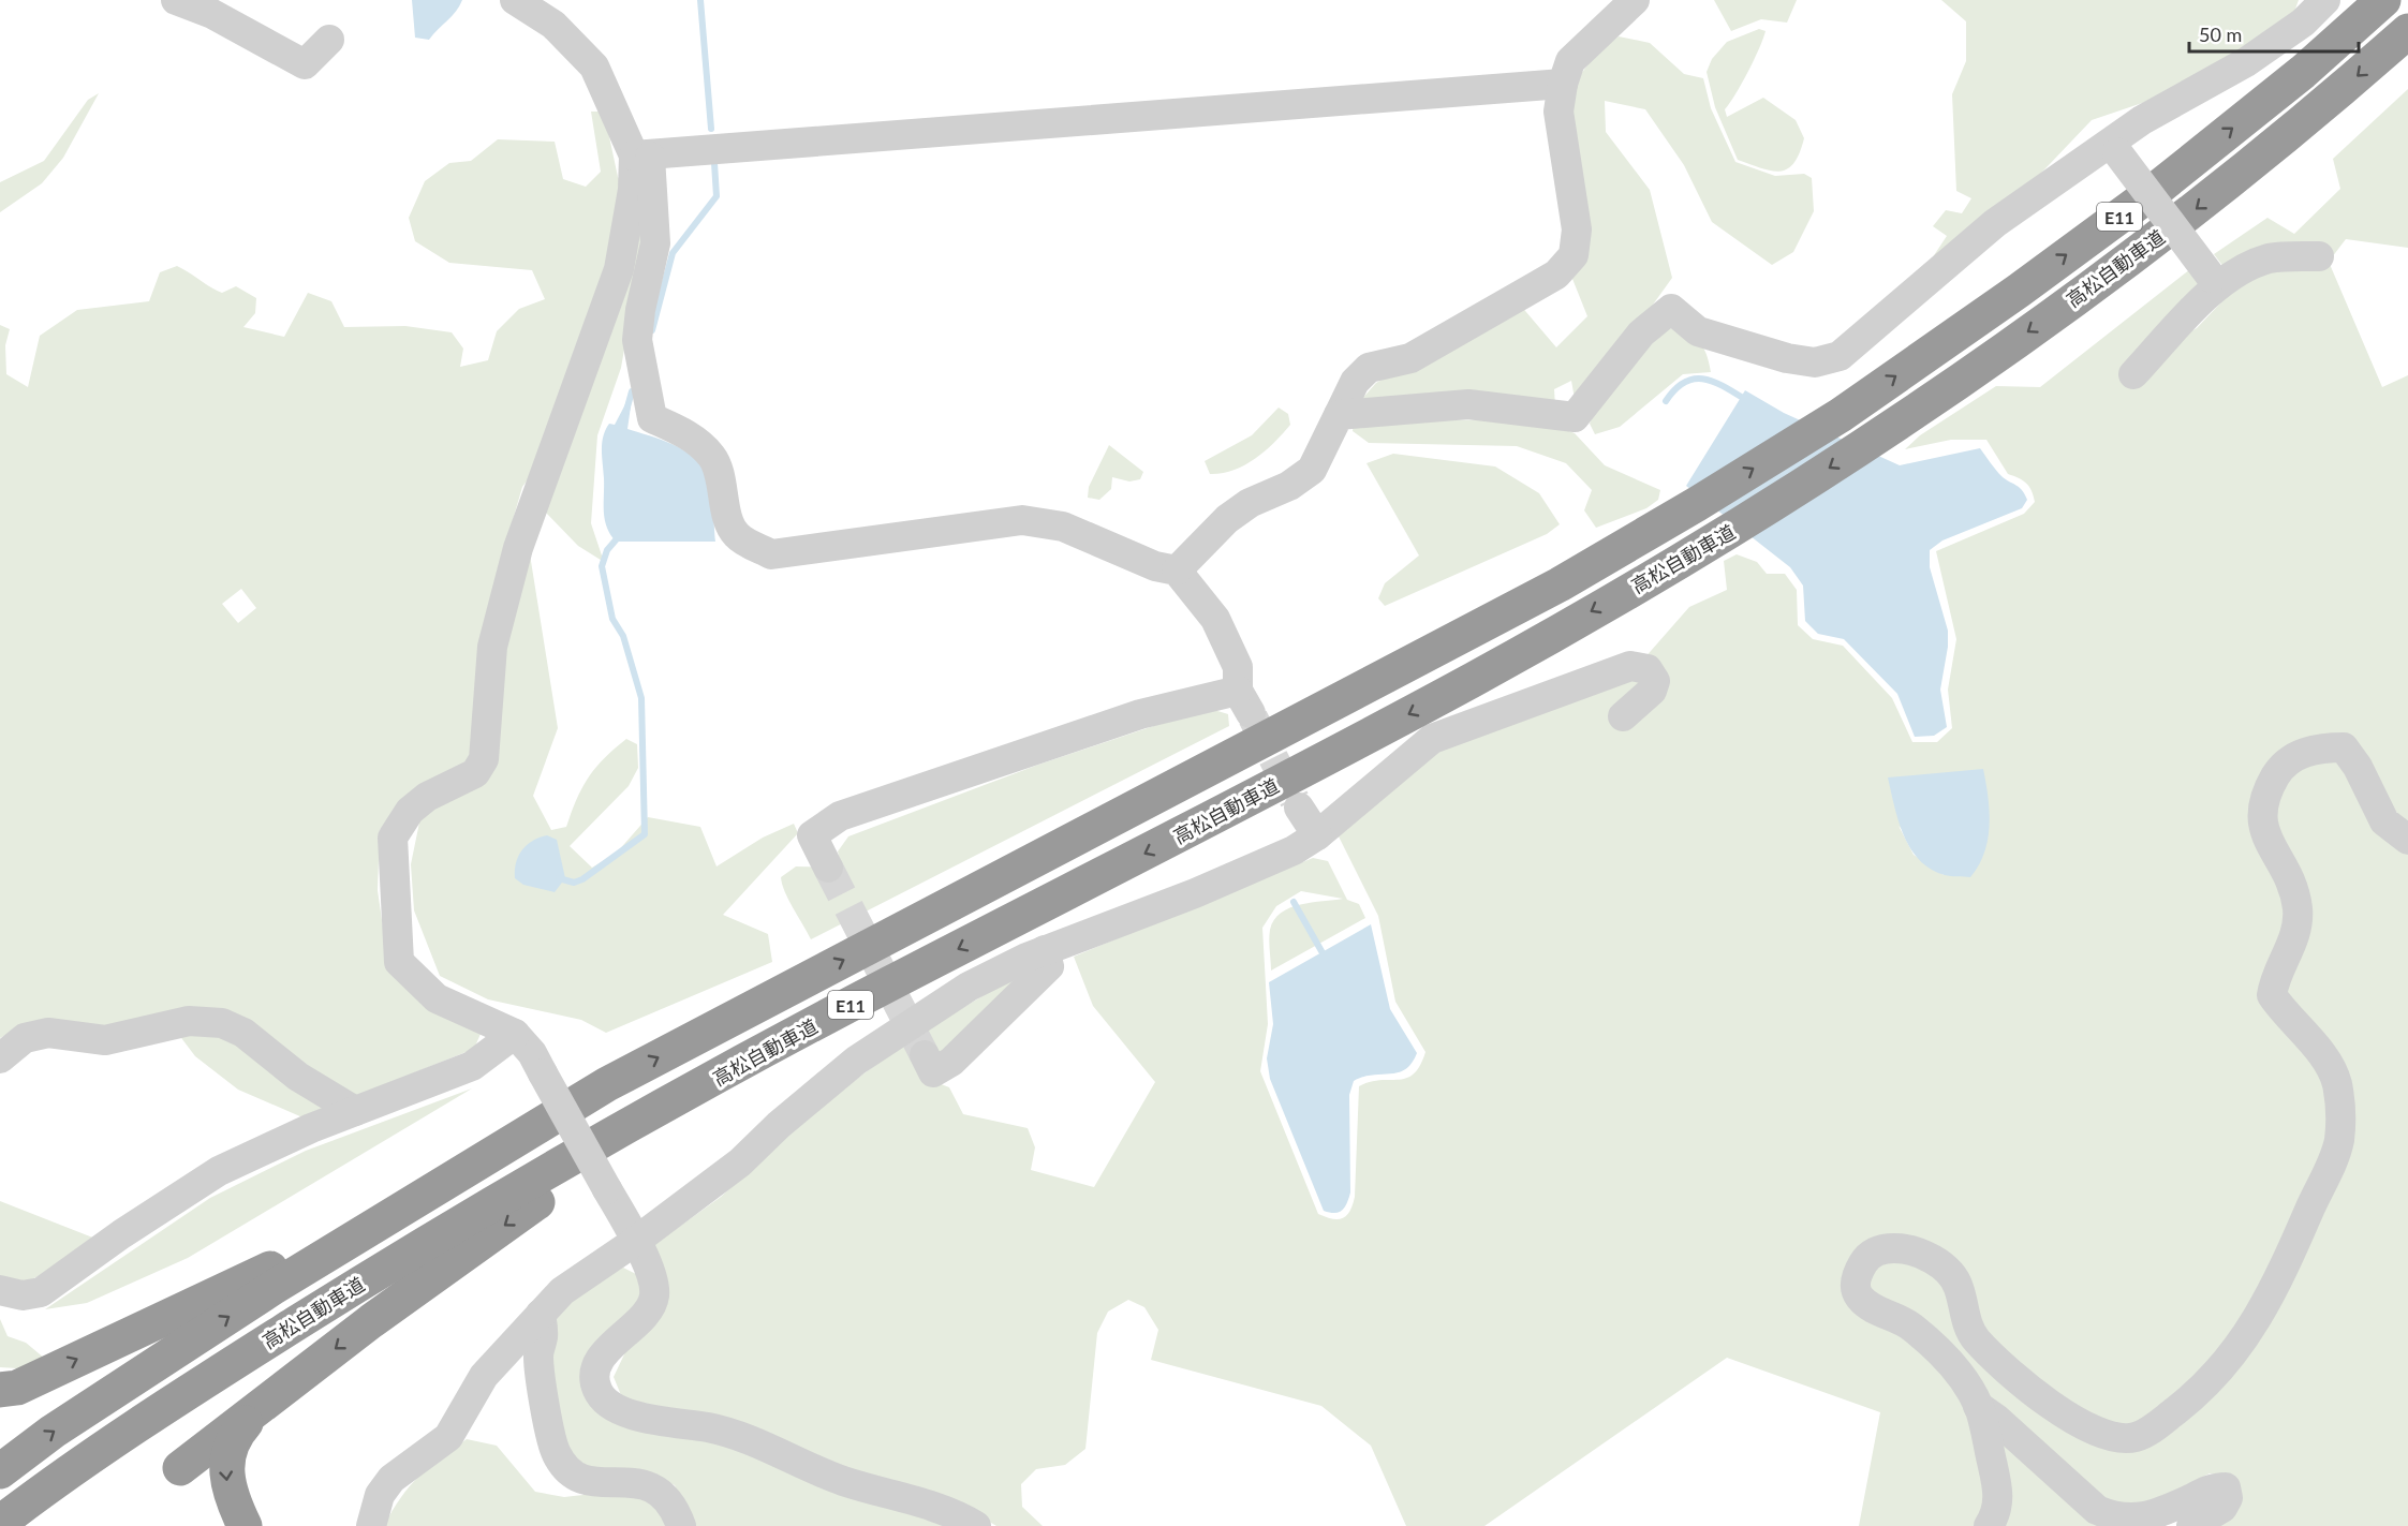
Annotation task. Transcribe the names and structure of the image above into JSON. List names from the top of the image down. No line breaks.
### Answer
{"streets":{"highway":["E11","高松自動車道"]},"scale_bar":"50 m"}
